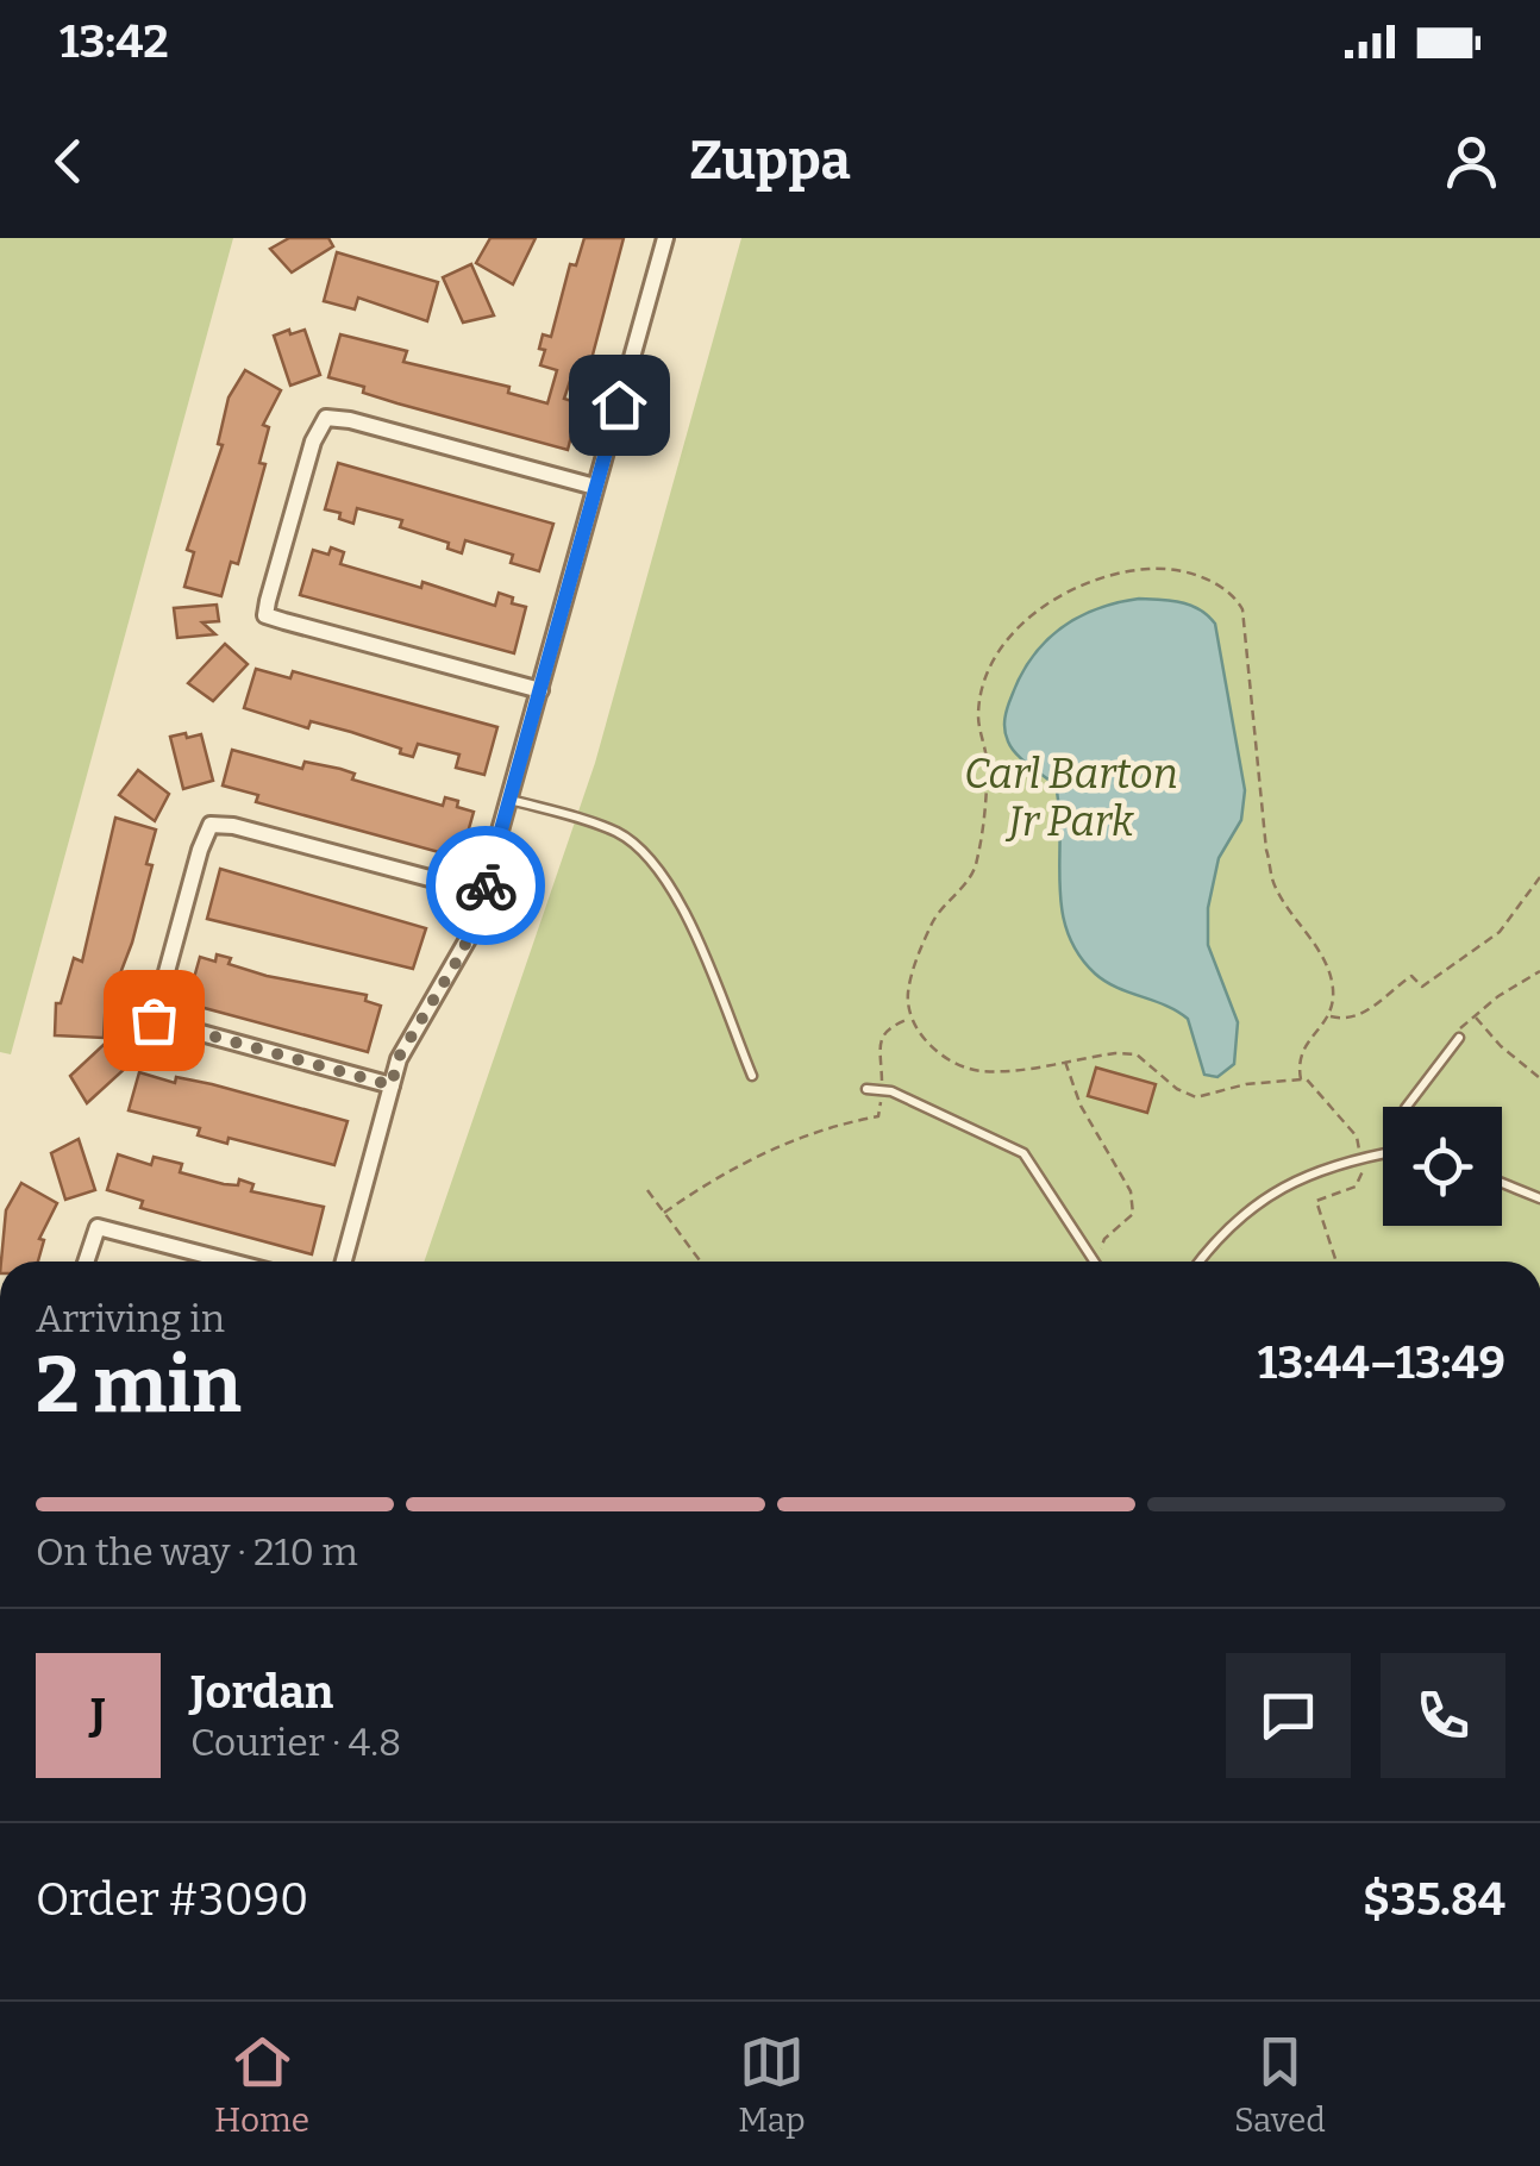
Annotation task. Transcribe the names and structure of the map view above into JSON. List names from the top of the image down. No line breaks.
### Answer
{"parks":["Carl Barton Jr Park"],"page":{"status":"13:42","header":"Zuppa","heading":["2 min","Arriving in","13:44–13:49"],"panel":["Jordan","Courier · 4.8","Order #3090","$35.84"],"bar":"On the way · 210 m","round":"J","tabs":["Home","Map","Saved"]}}
